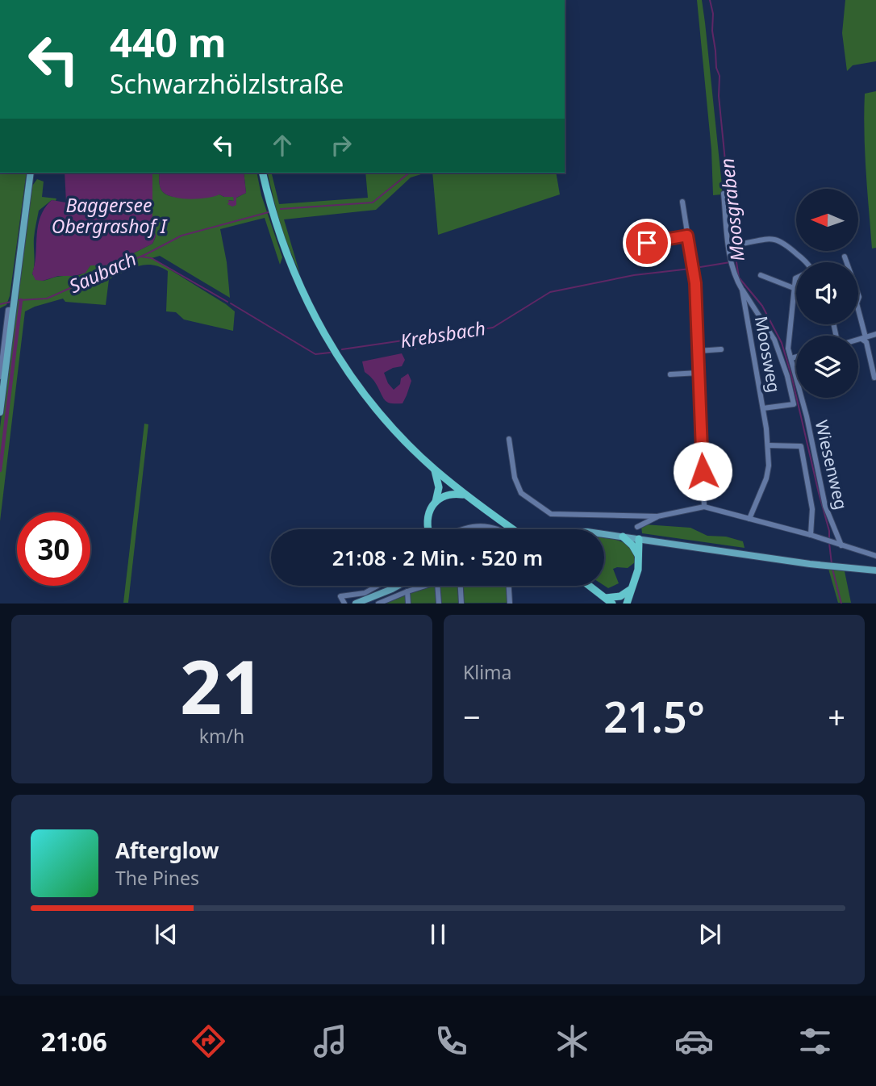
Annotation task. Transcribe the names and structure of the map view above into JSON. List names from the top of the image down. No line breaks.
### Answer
{"streets":{"street":["Moosweg","Wiesenweg"]},"water":["Baggersee Obergrashof I","Moosgraben","Saubach","Krebsbach"],"north":"left","page":{"turn":["440 m","Schwarzhölzlstraße"],"limit":"30","trip":"21:08 · 2 Min. · 520 m","tile":[["21","km/h"],"Klima"],"heat":["−","21.5°","+"],"song":["Afterglow","The Pines"],"tabs":"21:06"}}
